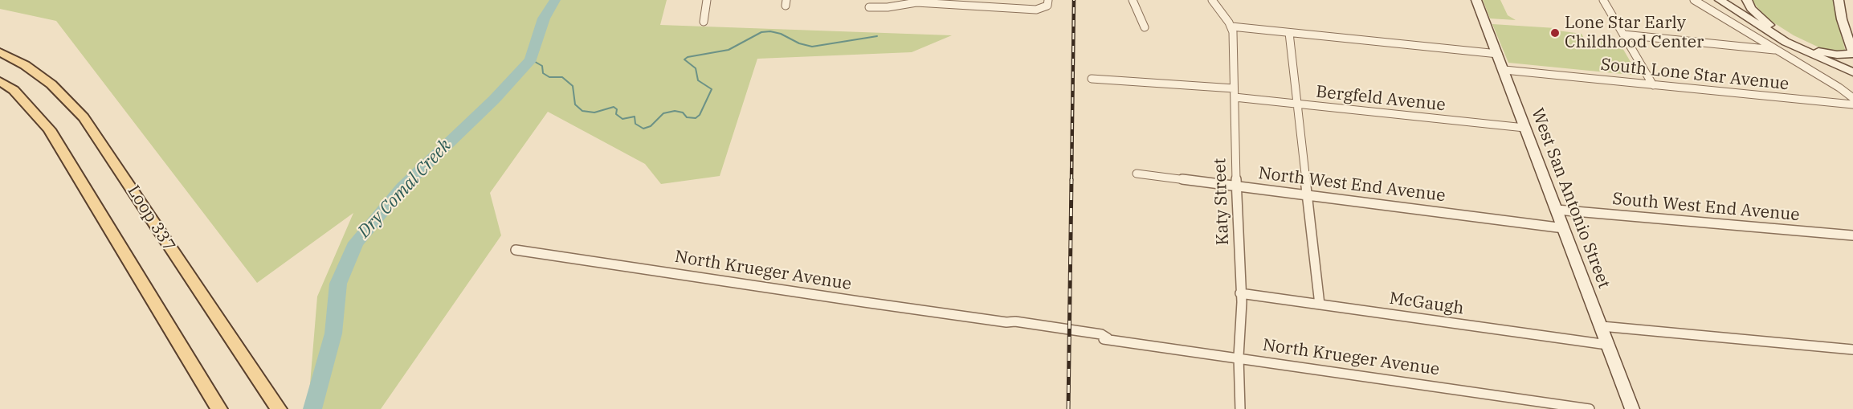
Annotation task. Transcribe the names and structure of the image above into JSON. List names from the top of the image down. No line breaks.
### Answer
{"streets":{"main road":["Loop 337"],"street":["South Lone Star Avenue","Bergfeld Avenue","North West End Avenue","West San Antonio Street","Katy Street","South West End Avenue","North Krueger Avenue","McGaugh"]},"crossings":[["South Lone Star Avenue","West San Antonio Street"],["Bergfeld Avenue","West San Antonio Street"],["Bergfeld Avenue","Katy Street"],["North West End Avenue","West San Antonio Street"],["North West End Avenue","Katy Street"],["West San Antonio Street","South West End Avenue"],["West San Antonio Street","McGaugh"],["Katy Street","North Krueger Avenue"],["Katy Street","McGaugh"]],"water":["Dry Comal Creek"],"places":["Lone Star Early Childhood Center"]}
